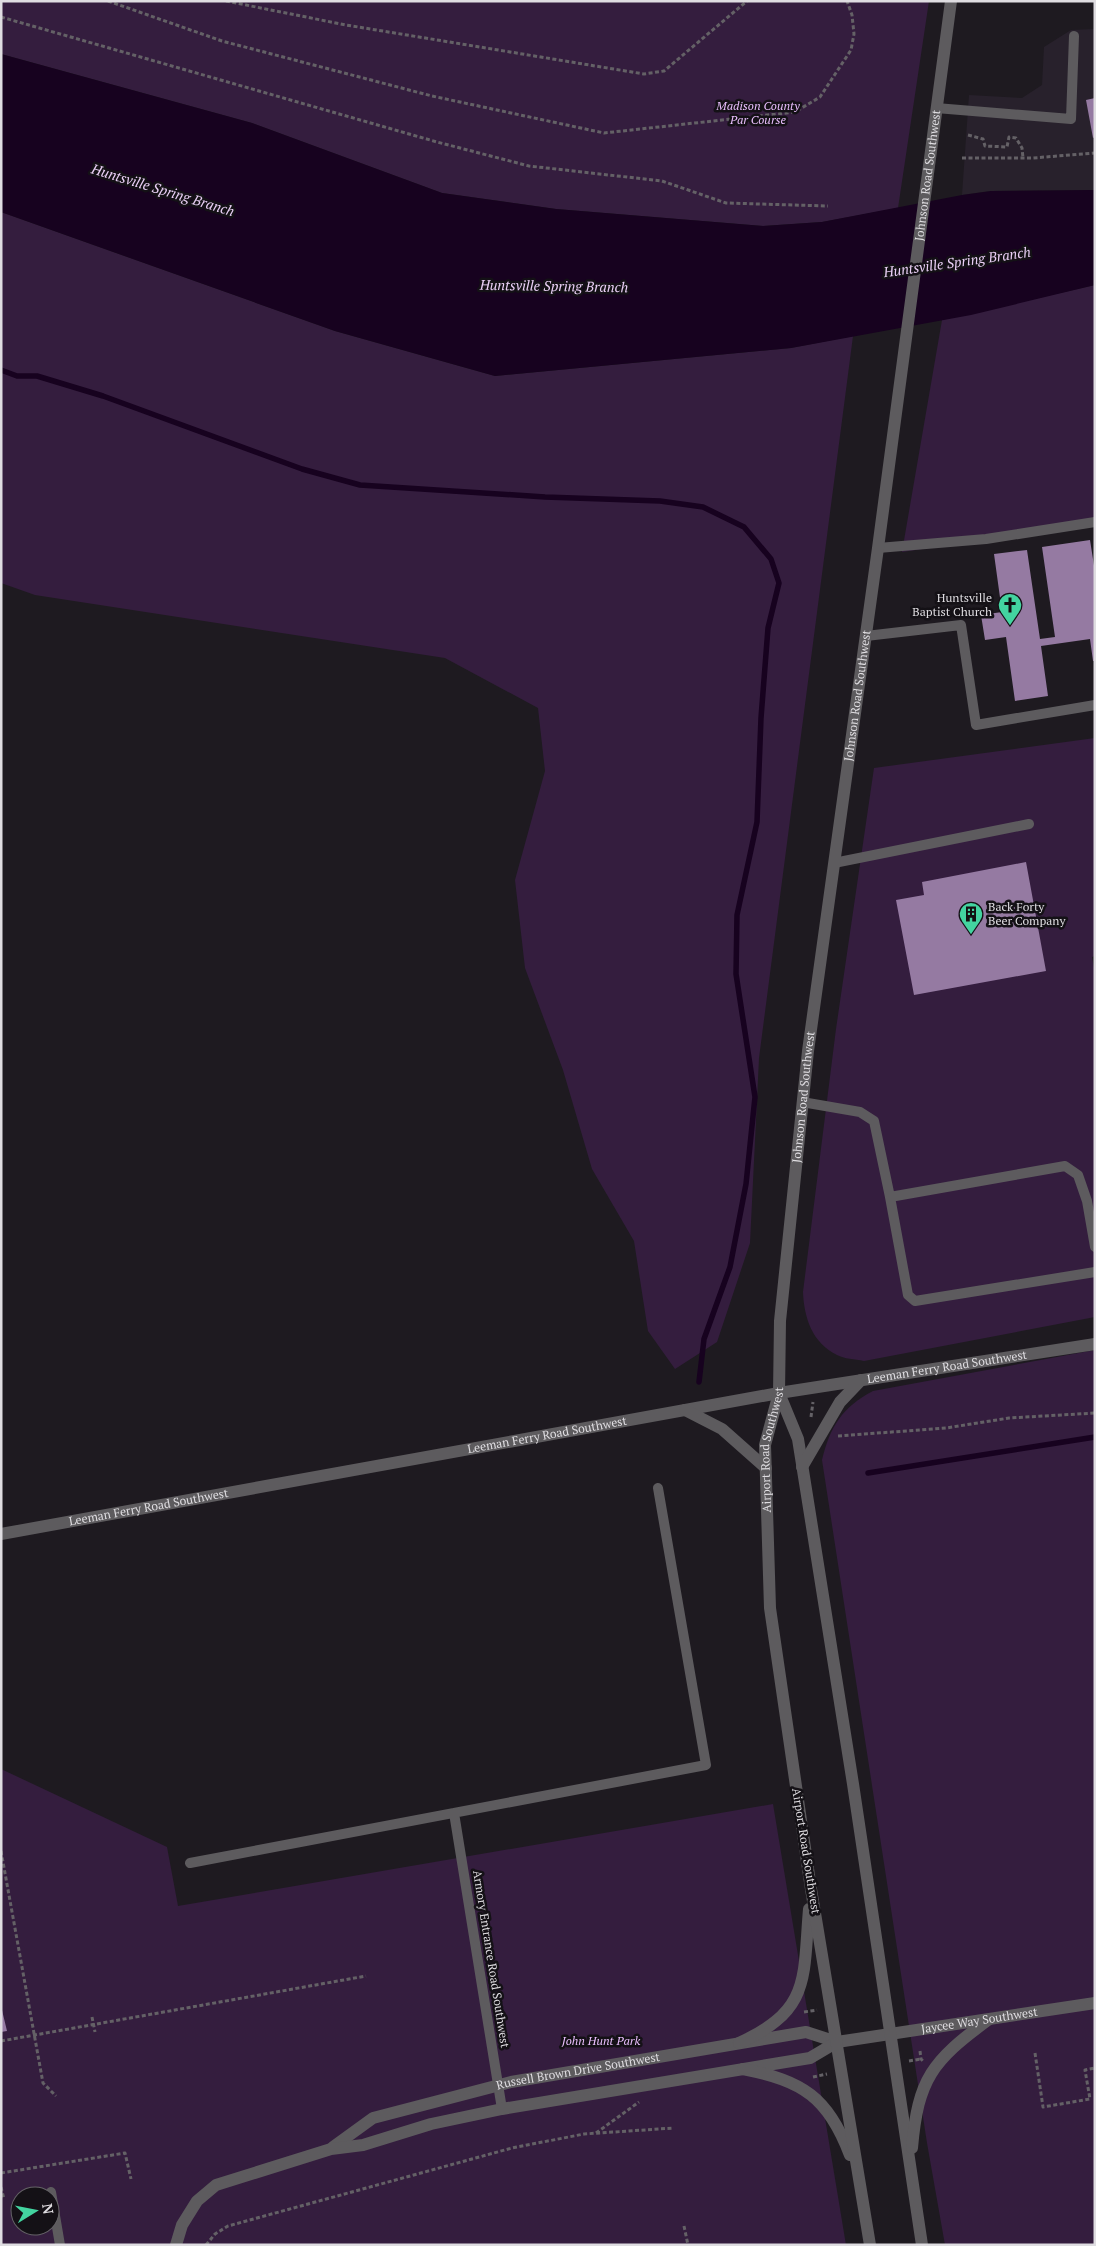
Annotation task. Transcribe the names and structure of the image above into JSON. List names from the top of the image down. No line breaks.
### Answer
{"streets":{"street":["Johnson Road Southwest","Leeman Ferry Road Southwest","Airport Road Southwest","Jaycee Way Southwest","Russell Brown Drive Southwest"],"lane":["Armory Entrance Road Southwest"]},"crossings":[["Johnson Road Southwest","Leeman Ferry Road Southwest"],["Johnson Road Southwest","Airport Road Southwest"],["Leeman Ferry Road Southwest","Airport Road Southwest"],["Airport Road Southwest","Jaycee Way Southwest"],["Airport Road Southwest","Russell Brown Drive Southwest"],["Armory Entrance Road Southwest","Russell Brown Drive Southwest"],["Jaycee Way Southwest","Russell Brown Drive Southwest"]],"water":["Huntsville Spring Branch"],"parks":["Madison County Par Course","John Hunt Park"],"places":{"church":["Huntsville Baptist Church"],"building":["Back Forty Beer Company"]},"north":"right"}
